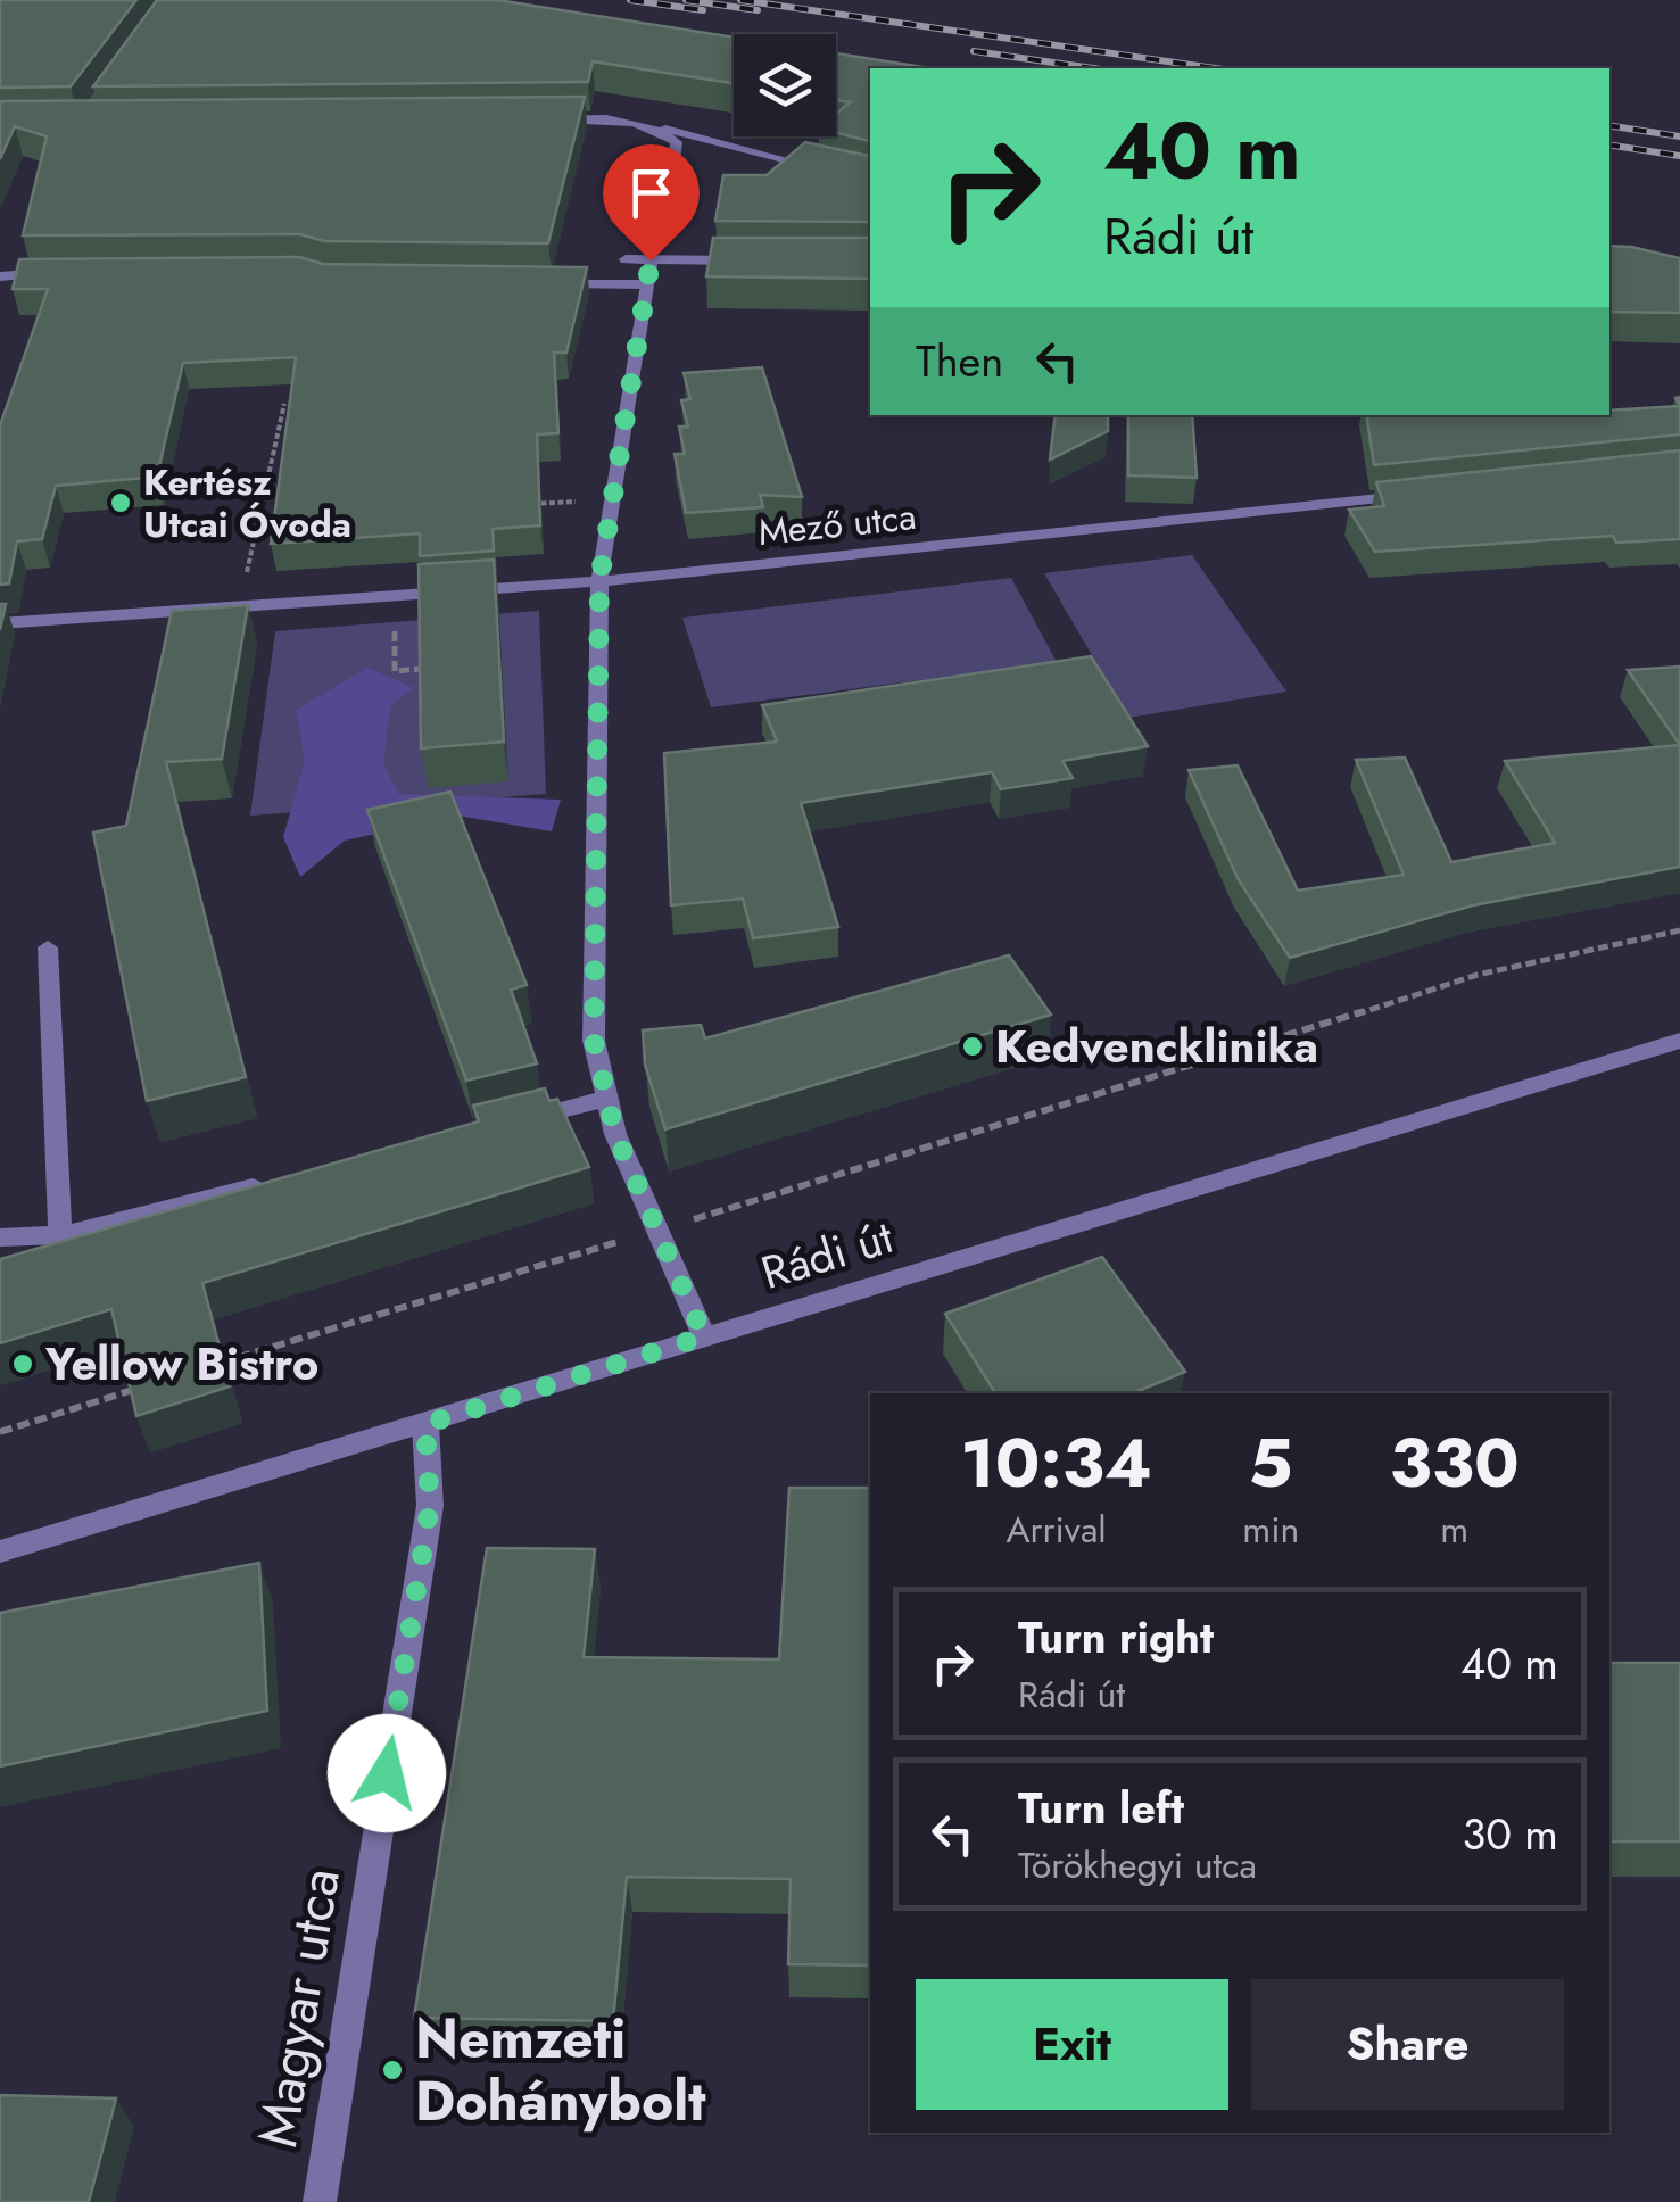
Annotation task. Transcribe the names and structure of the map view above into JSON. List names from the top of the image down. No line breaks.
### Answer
{"streets":{"street":["Mező utca","Rádi út","Magyar utca"]},"crossings":[["Rádi út","Magyar utca"]],"places":["Kertész Utcai Óvoda","Kedvencklinika","Yellow Bistro","Nemzeti Dohánybolt"],"page":{"turn":["40 m","Rádi út"],"then":"Then","eta":["10:34","Arrival","5","min","330","m"],"list":[{"name":"Turn right","note":"Rádi út","value":"40 m"},{"name":"Turn left","note":"Törökhegyi utca","value":"30 m"}],"buttons":["Exit","Share"]}}
